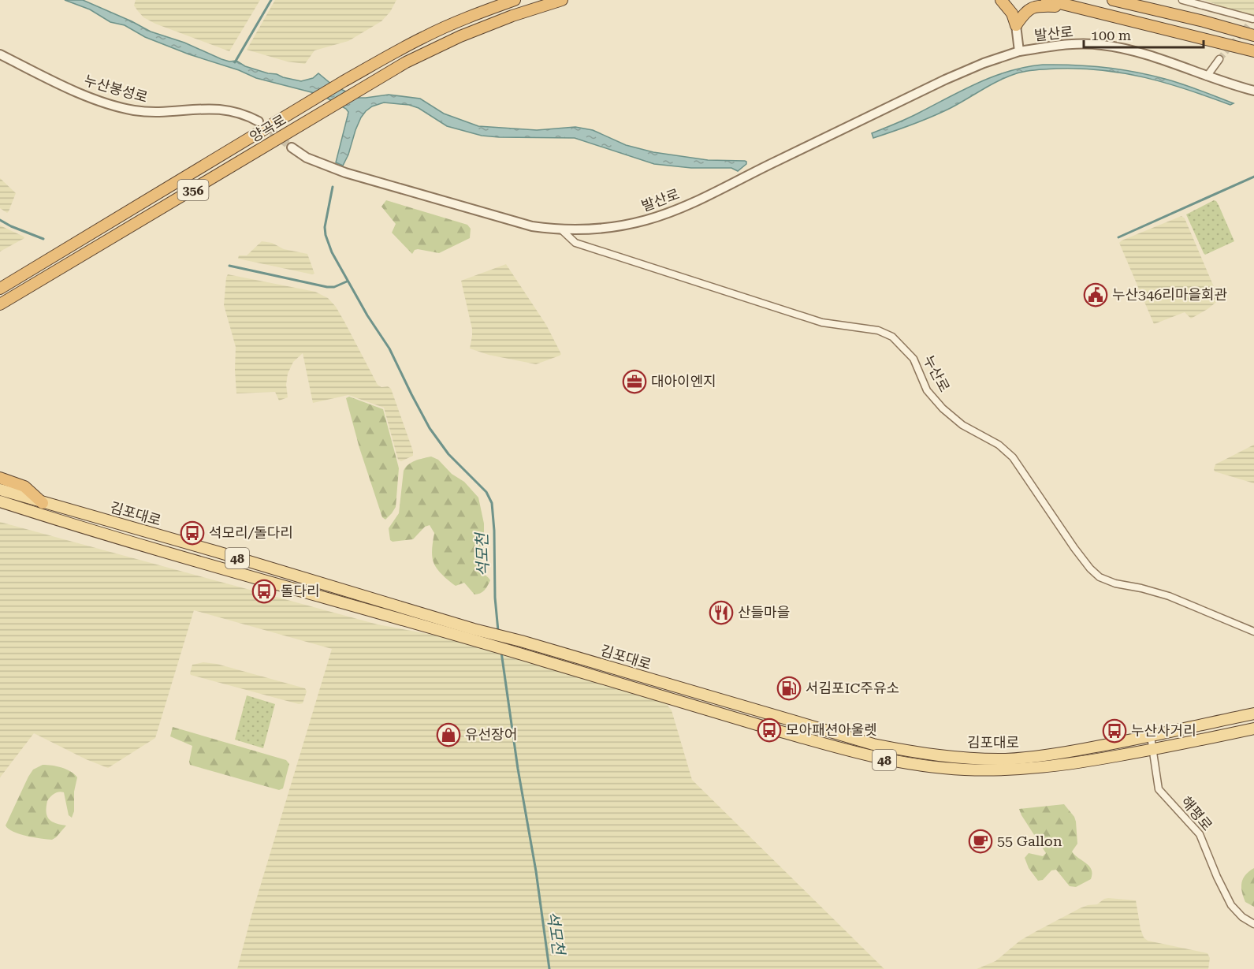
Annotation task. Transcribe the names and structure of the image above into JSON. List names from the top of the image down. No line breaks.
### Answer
{"streets":{"highway":["양곡로","356"],"main road":["김포대로","48"],"street":["발산로","누산봉성로","누산로","해평로"]},"crossings":[["발산로","누산로"],["김포대로","해평로"]],"water":["석모천"],"places":{"public building":["누산346리마을회관"],"office":["대아이엔지"],"bus stop":["석모리/돌다리","돌다리","모아패션아울렛","누산사거리"],"restaurant":["산들마을"],"fuel station":["서김포IC주유소"],"shop":["유선장어"],"cafe":["55 Gallon"]},"scale_bar":"100 m"}
